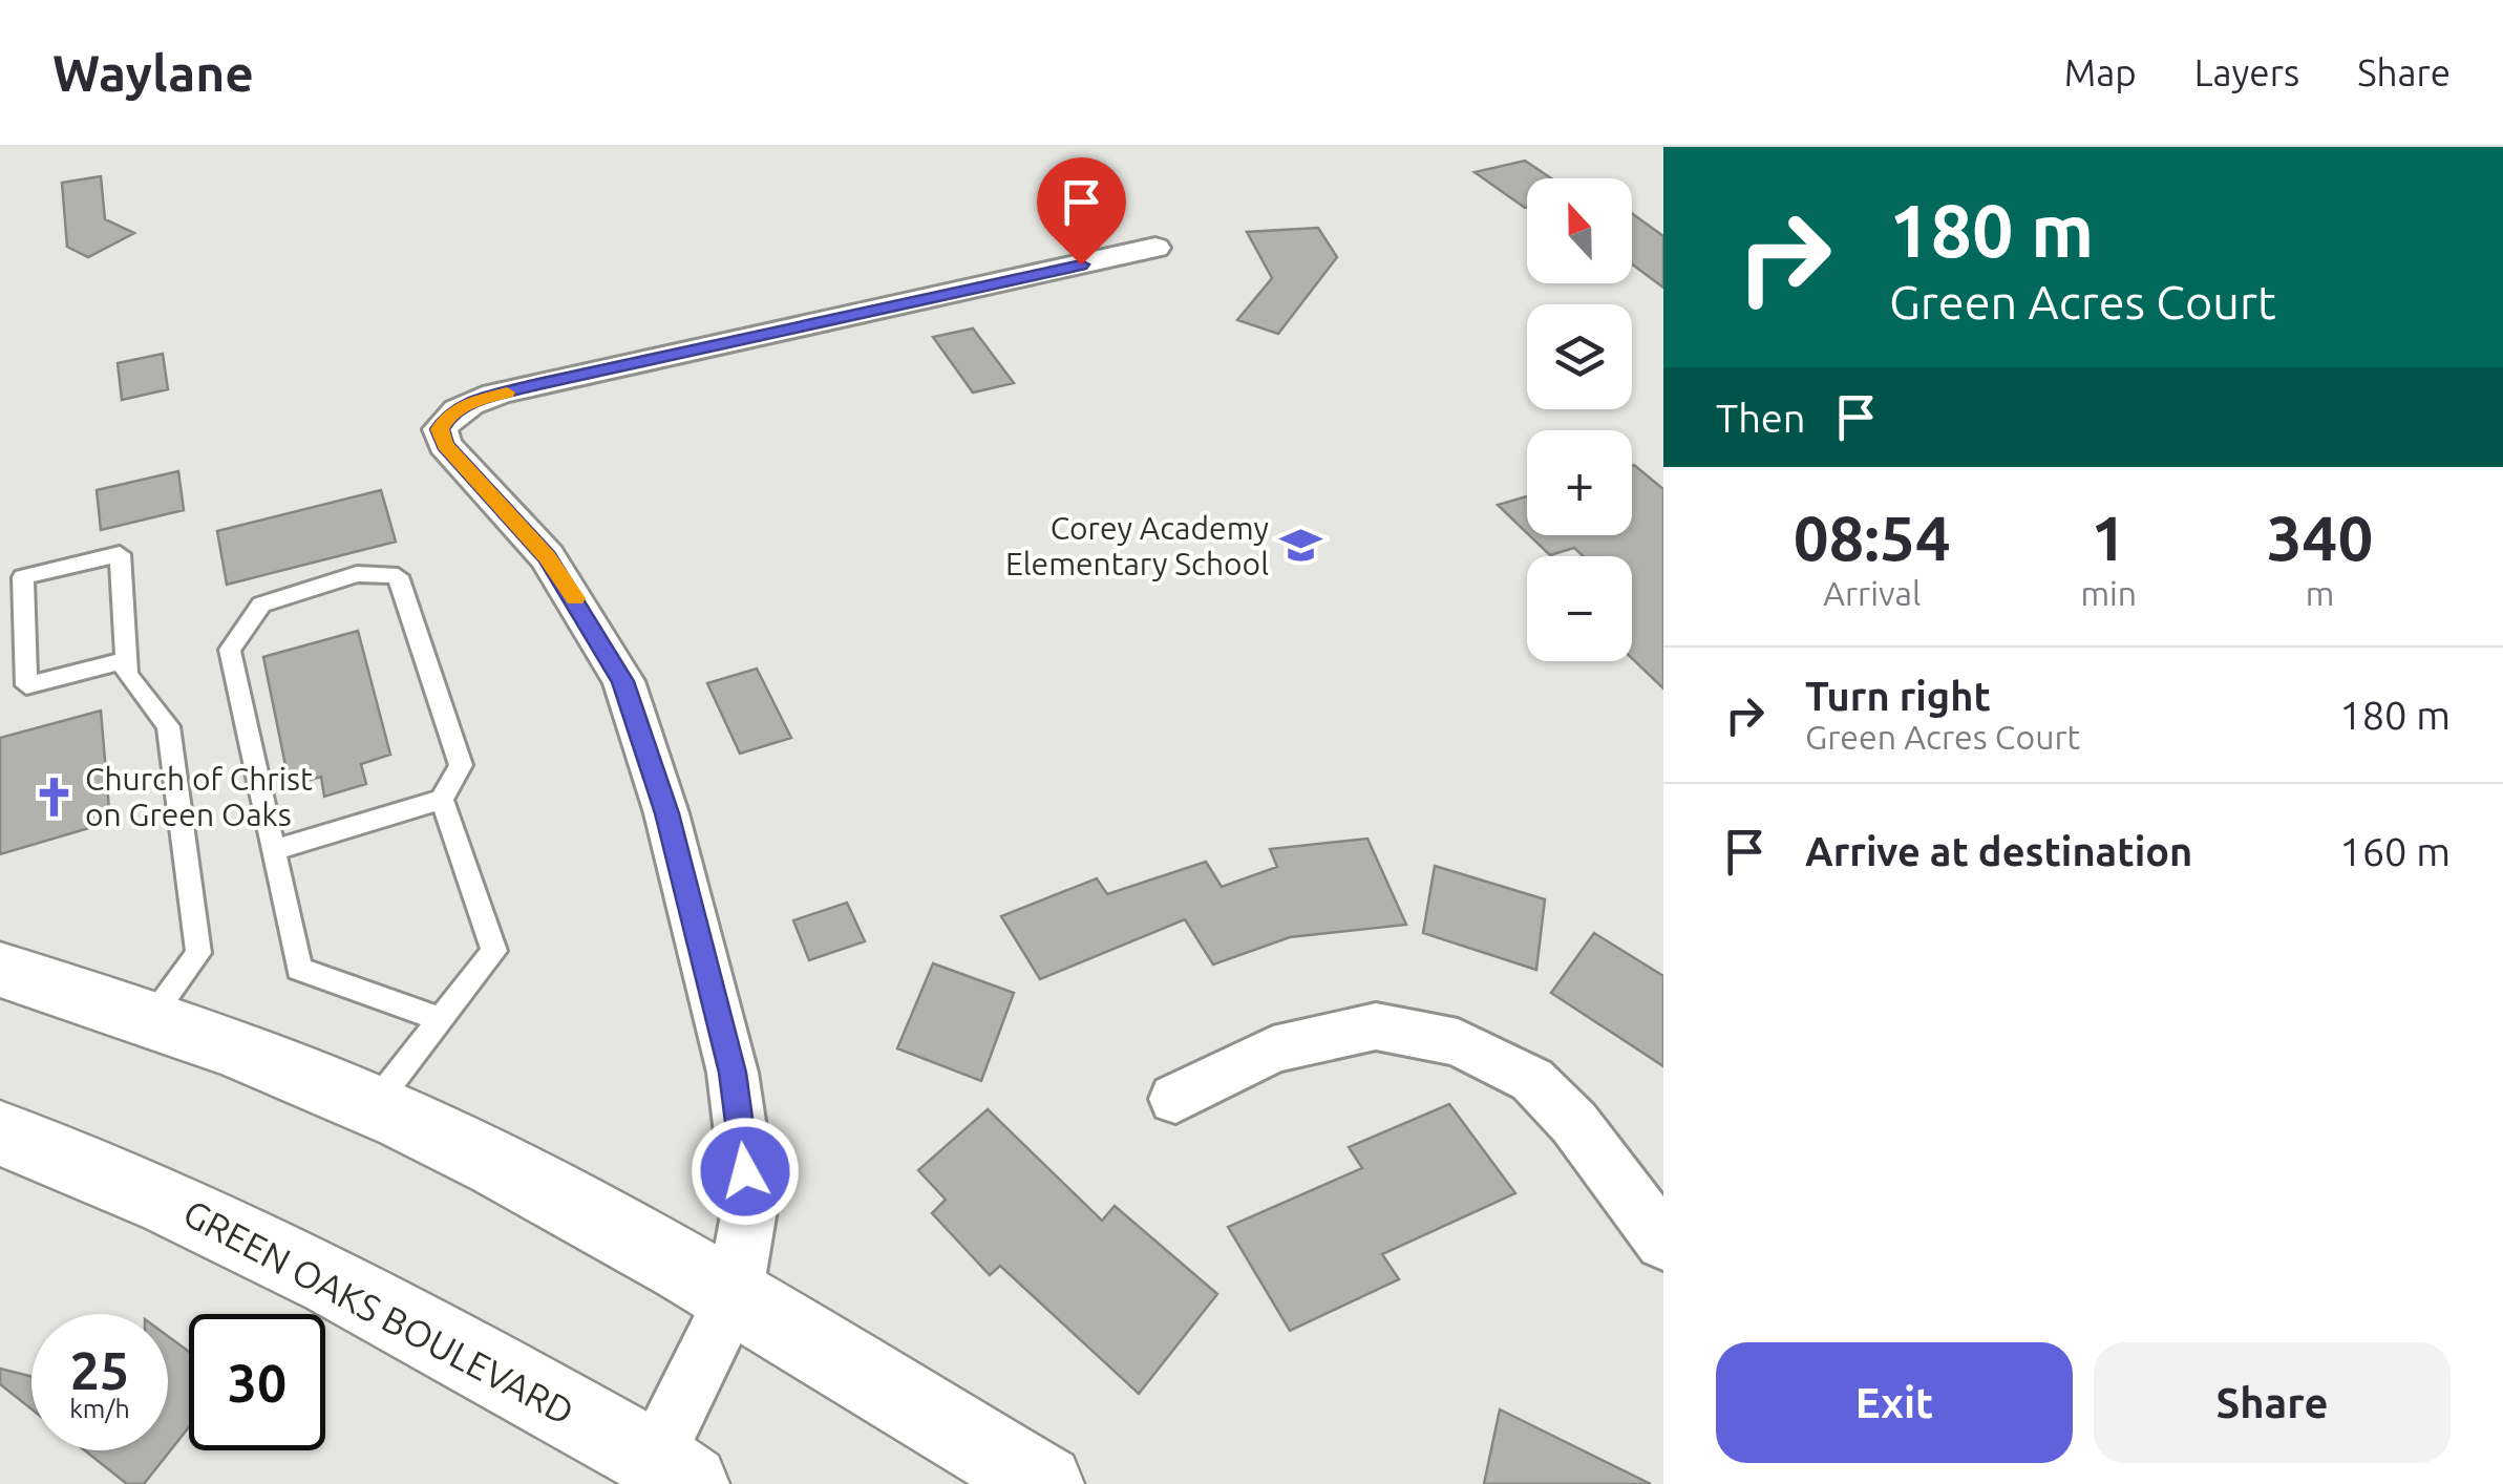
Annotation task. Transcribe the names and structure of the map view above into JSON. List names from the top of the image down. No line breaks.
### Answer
{"streets":{"main road":["GREEN OAKS BOULEVARD"]},"places":{"school or university":["Corey Academy Elementary School"],"church":["Church of Christ on Green Oaks"]},"north":"top","page":{"header":"Waylane","nav":["Map","Layers","Share"],"turn":["180 m","Green Acres Court"],"map_buttons":["+","−"],"then":"Then","eta":["08:54","Arrival","1","min","340","m"],"list":[{"name":"Turn right","note":"Green Acres Court","value":"180 m"},{"name":"Arrive at destination","value":"160 m"}],"speed":"25 km/h","limit":"30","buttons":["Exit","Share"]}}
